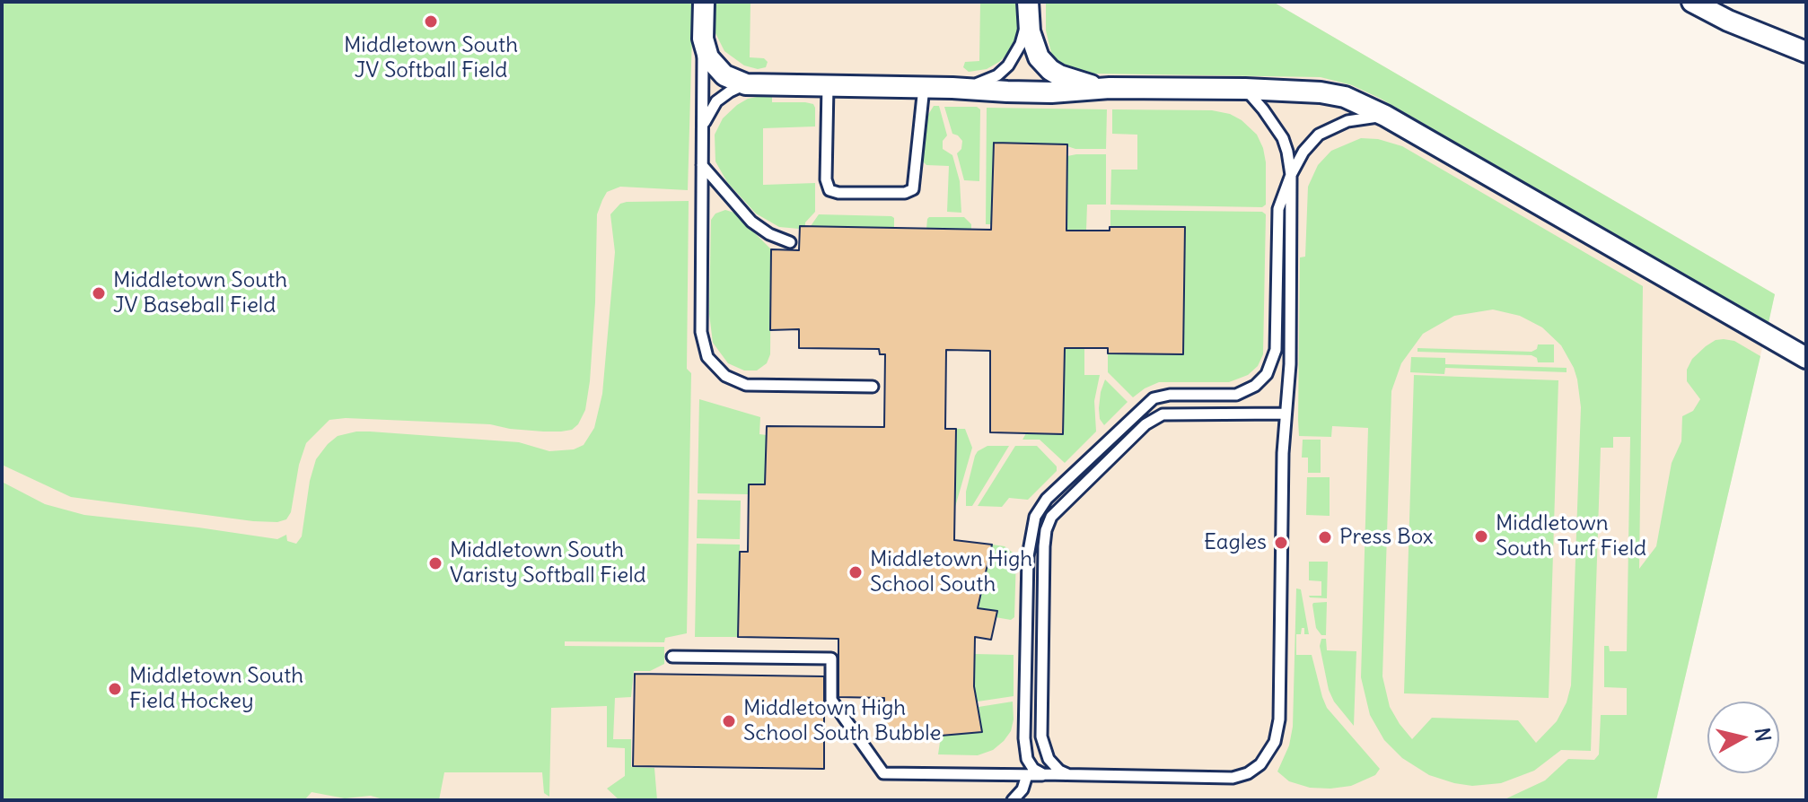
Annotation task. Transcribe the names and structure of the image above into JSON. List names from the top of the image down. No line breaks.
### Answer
{"places":["Middletown South JV Softball Field","Middletown South JV Baseball Field","Middletown South Turf Field","Press Box","Eagles","Middletown South Varisty Softball Field","Middletown High School South","Middletown South Field Hockey","Middletown High School South Bubble"],"north":"right"}
